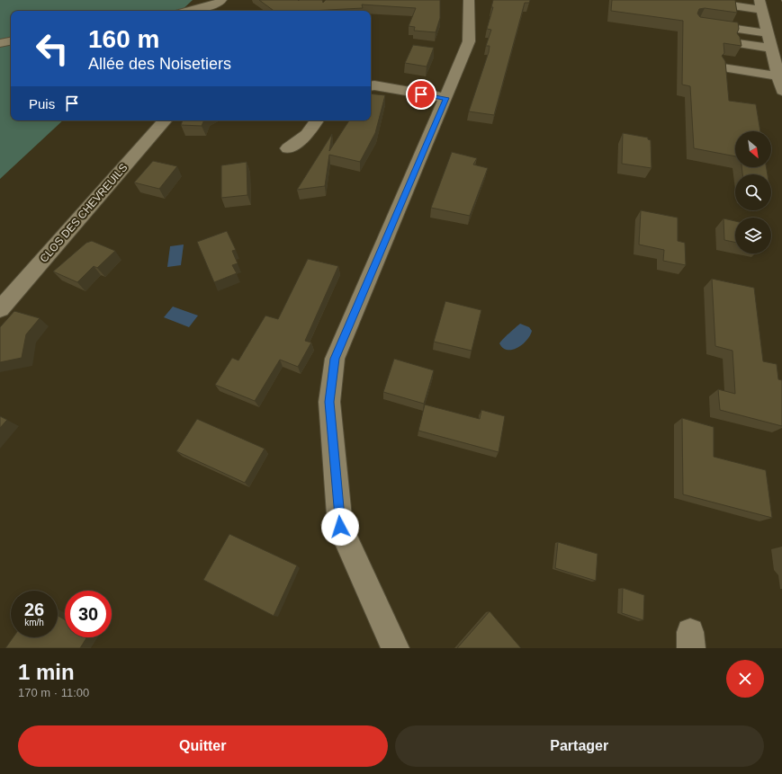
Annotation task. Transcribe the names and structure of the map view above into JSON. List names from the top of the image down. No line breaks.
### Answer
{"streets":{"street":["CLOS DES CHEVREUILS"]},"north":"bottom right","page":{"turn":["160 m","Allée des Noisetiers"],"then":"Puis","speed":"26 km/h","limit":"30","heading":["1 min","170 m · 11:00"],"buttons":["Quitter","Partager"]}}
